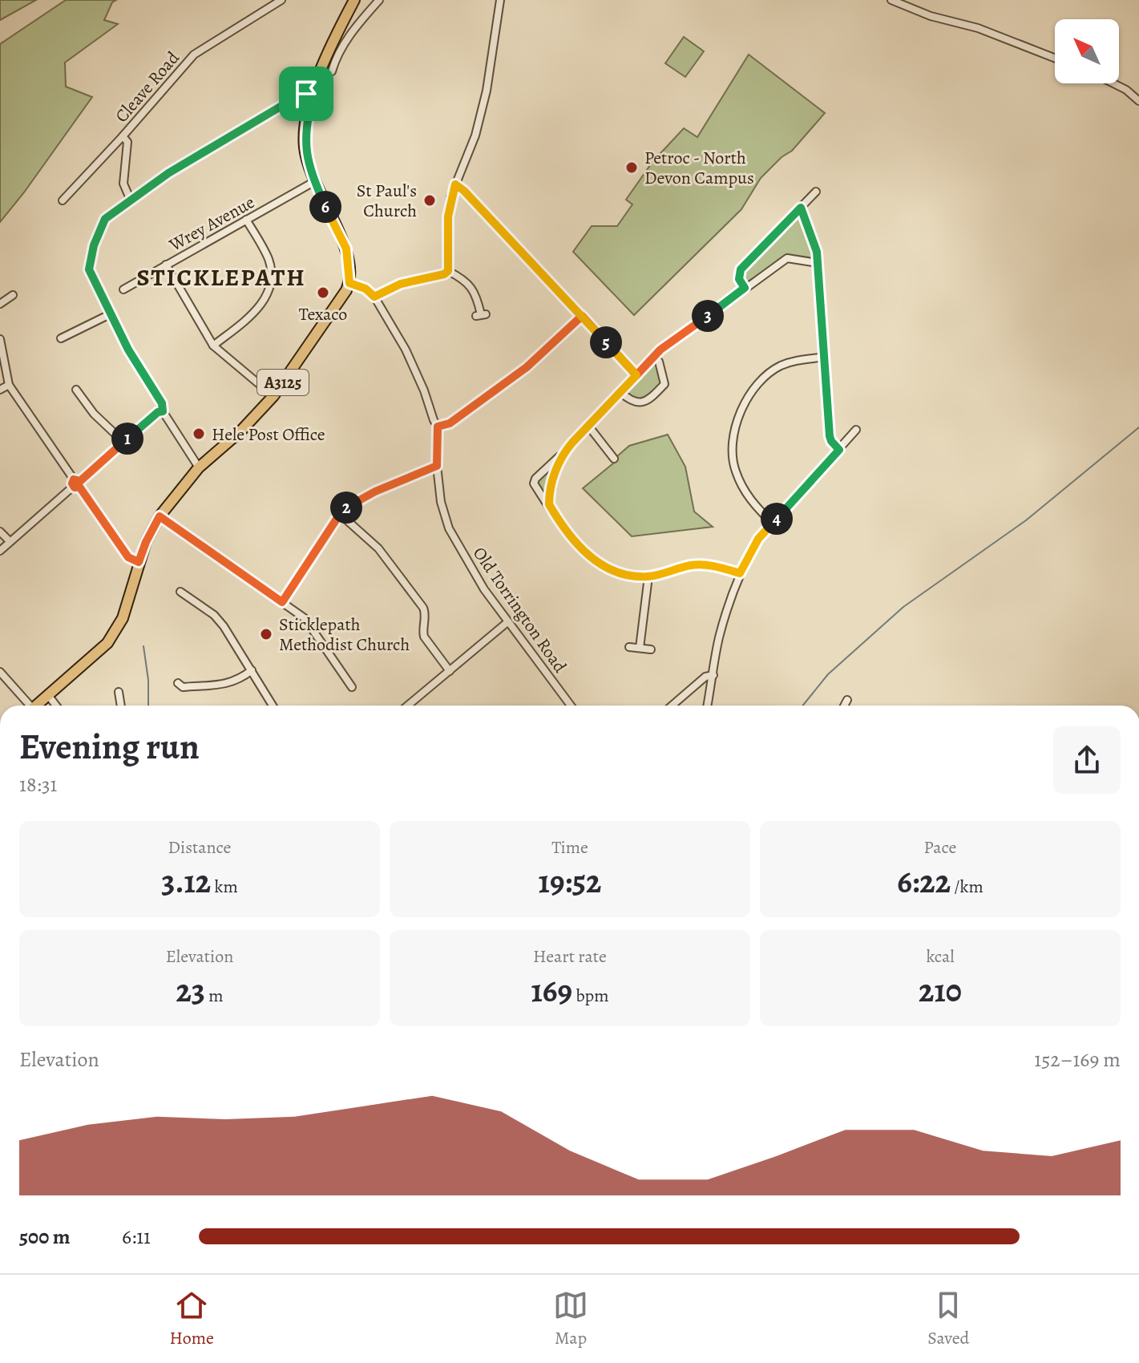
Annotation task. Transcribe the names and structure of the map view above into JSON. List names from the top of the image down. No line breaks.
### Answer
{"streets":{"main road":["A3125"],"street":["Cleave Road","Wrey Avenue","Old Torrington Road"]},"districts":["STICKLEPATH"],"places":["Petroc - North Devon Campus","St Paul's Church","Texaco","Hele Post Office","Sticklepath Methodist Church"],"north":"top left","page":{"pins":["6","3","5","1","2","4"],"heading":["Evening run","18:31"],"stats":[["Distance","3.12 km"],["Time","19:52"],["Pace","6:22 /km"],["Elevation","23 m"],["Heart rate","169 bpm"],["kcal","210"]],"chart":["Elevation","152–169 m"],"list":[{"name":"500 m","note":"6:11"}],"tabs":["Home","Map","Saved"]}}
